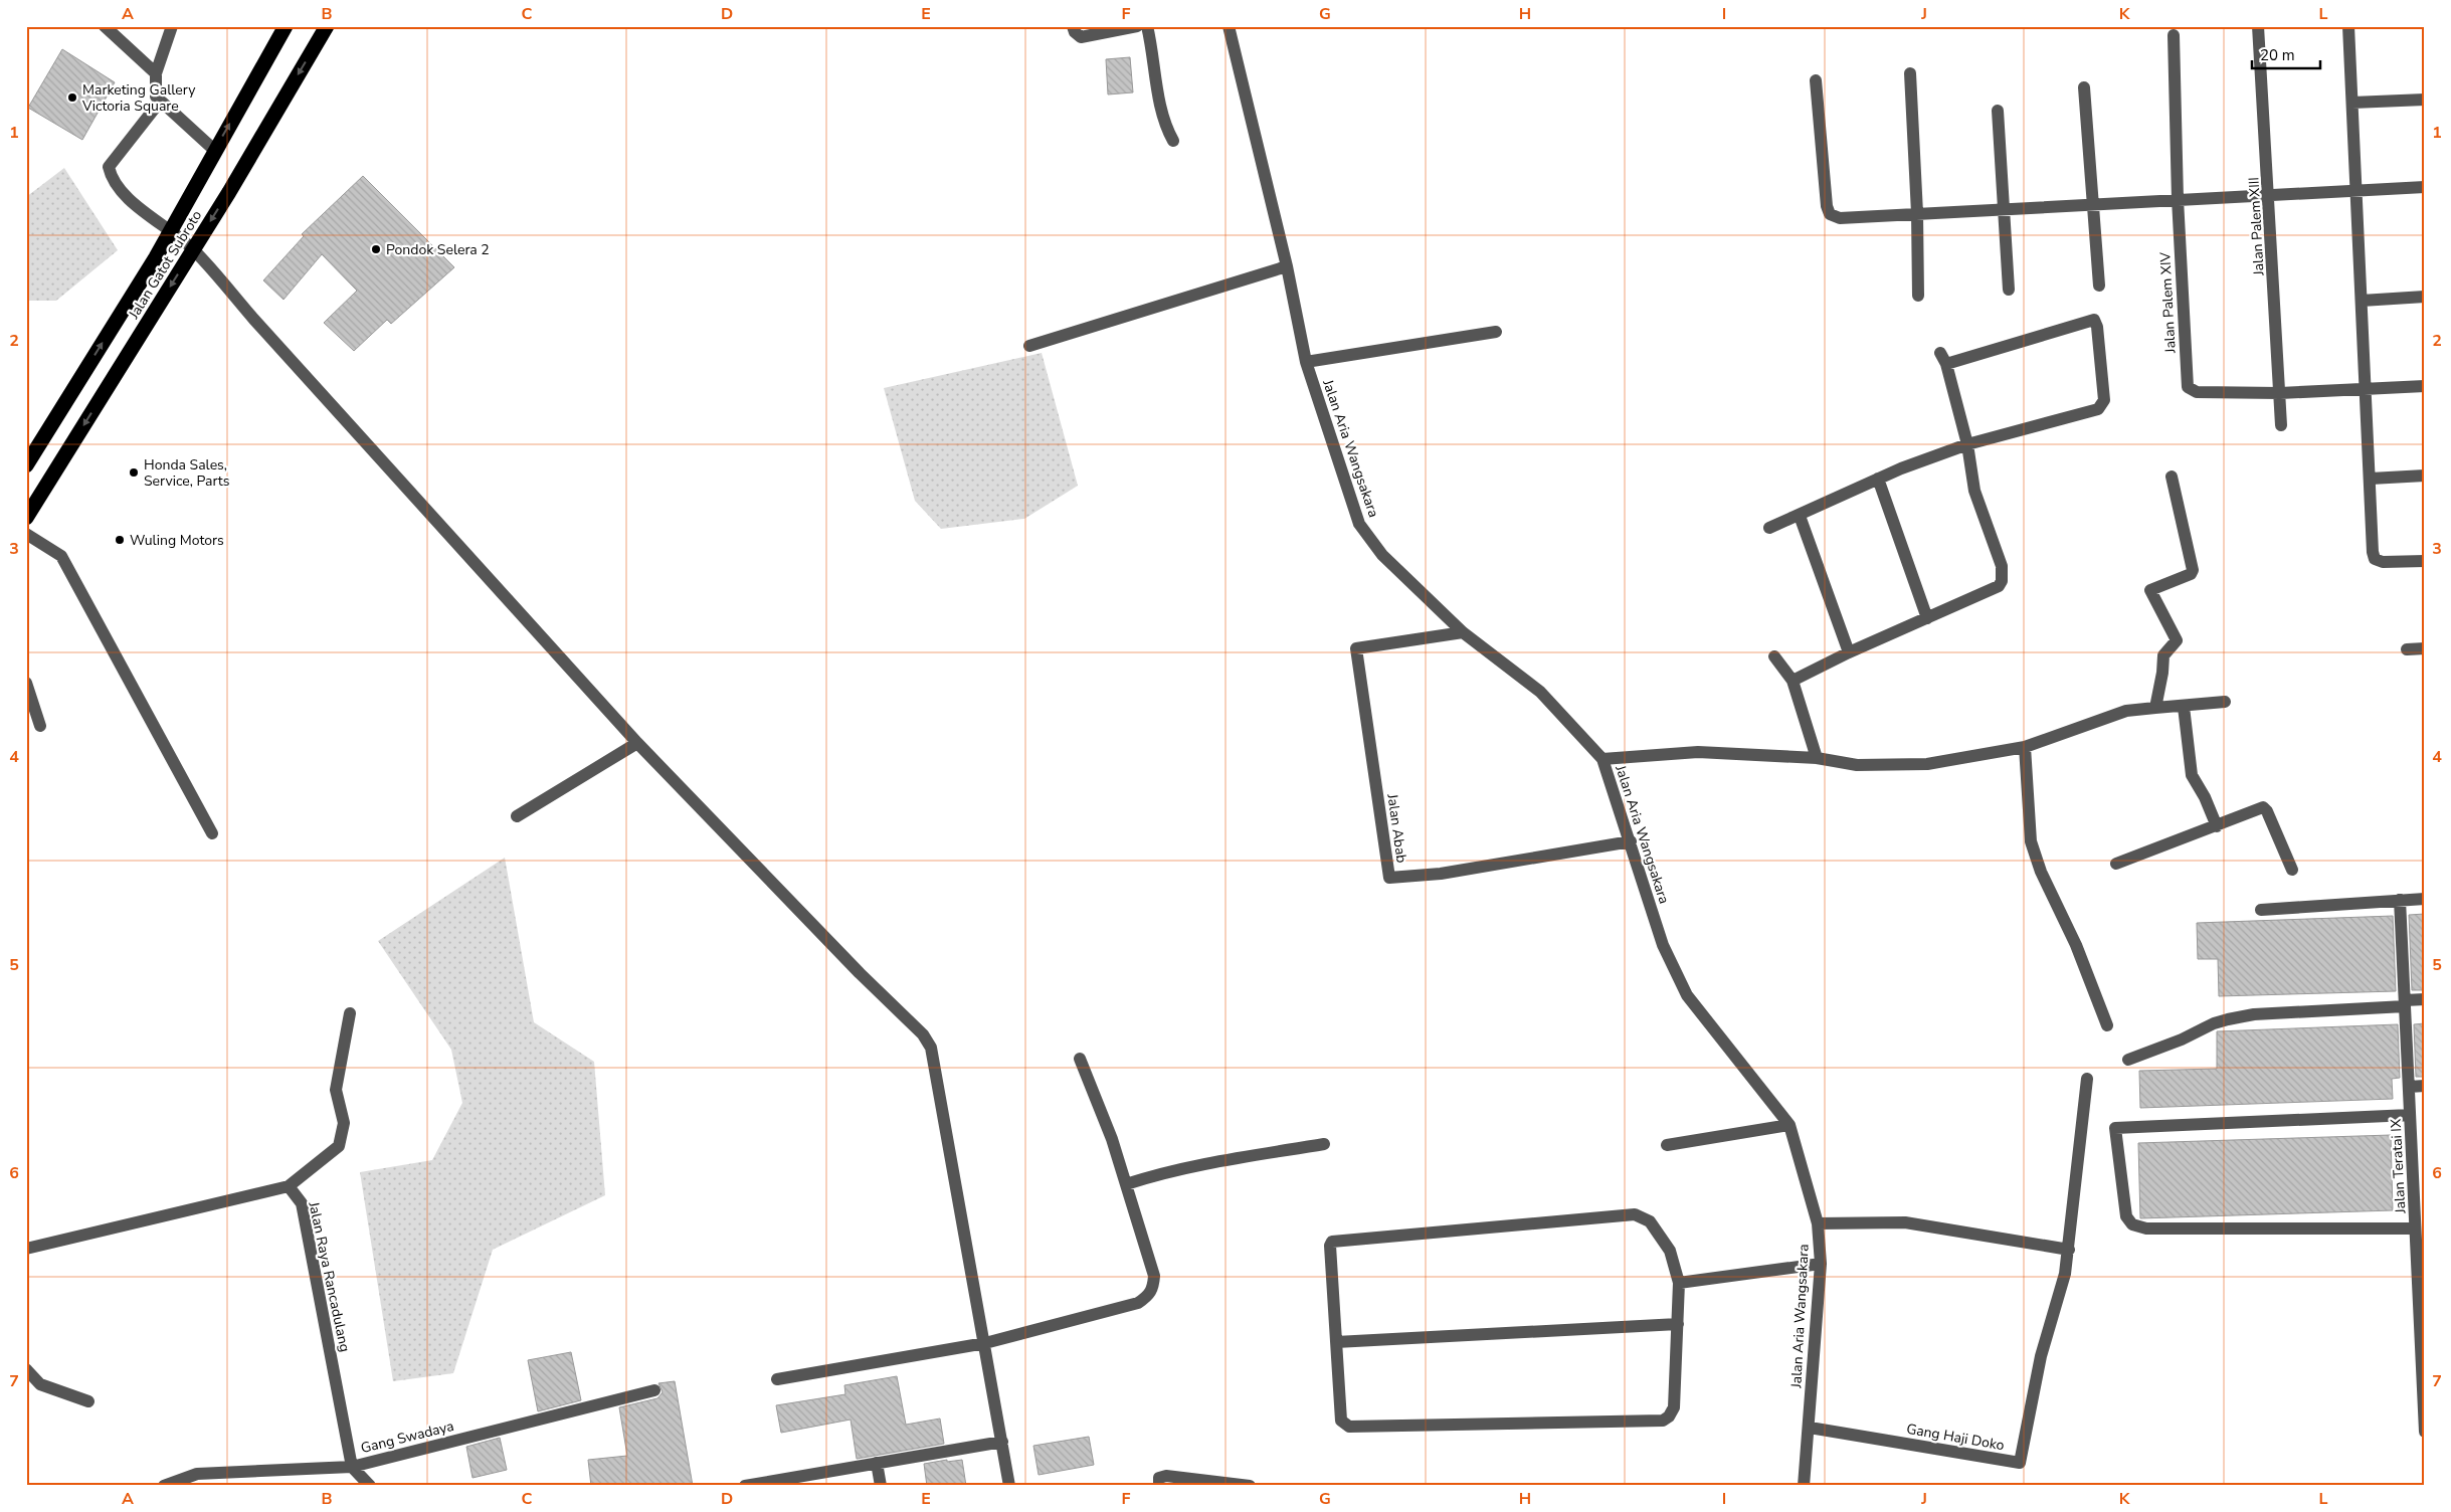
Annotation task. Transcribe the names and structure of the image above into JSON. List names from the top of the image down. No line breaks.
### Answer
{"streets":{"highway":["Jalan Gatot Subroto"],"street":["Jalan Palem XIII","Jalan Palem XIV","Jalan Aria Wangsakara","Jalan Abab","Jalan Teratai IX","Jalan Raya Rancadulang","Gang Swadaya","Gang Haji Doko"]},"crossings":[["Jalan Palem XIII","Jalan Palem XIV"],["Jalan Aria Wangsakara","Jalan Abab"],["Jalan Aria Wangsakara","Gang Haji Doko"],["Jalan Raya Rancadulang","Gang Swadaya"]],"places":["Marketing Gallery Victoria Square","Pondok Selera 2","Honda Sales, Service, Parts","Wuling Motors"],"scale_bar":"20 m","grid":{"columns":["A","B","C","D","E","F","G","H","I","J","K","L"],"rows":["1","2","3","4","5","6","7"]}}
